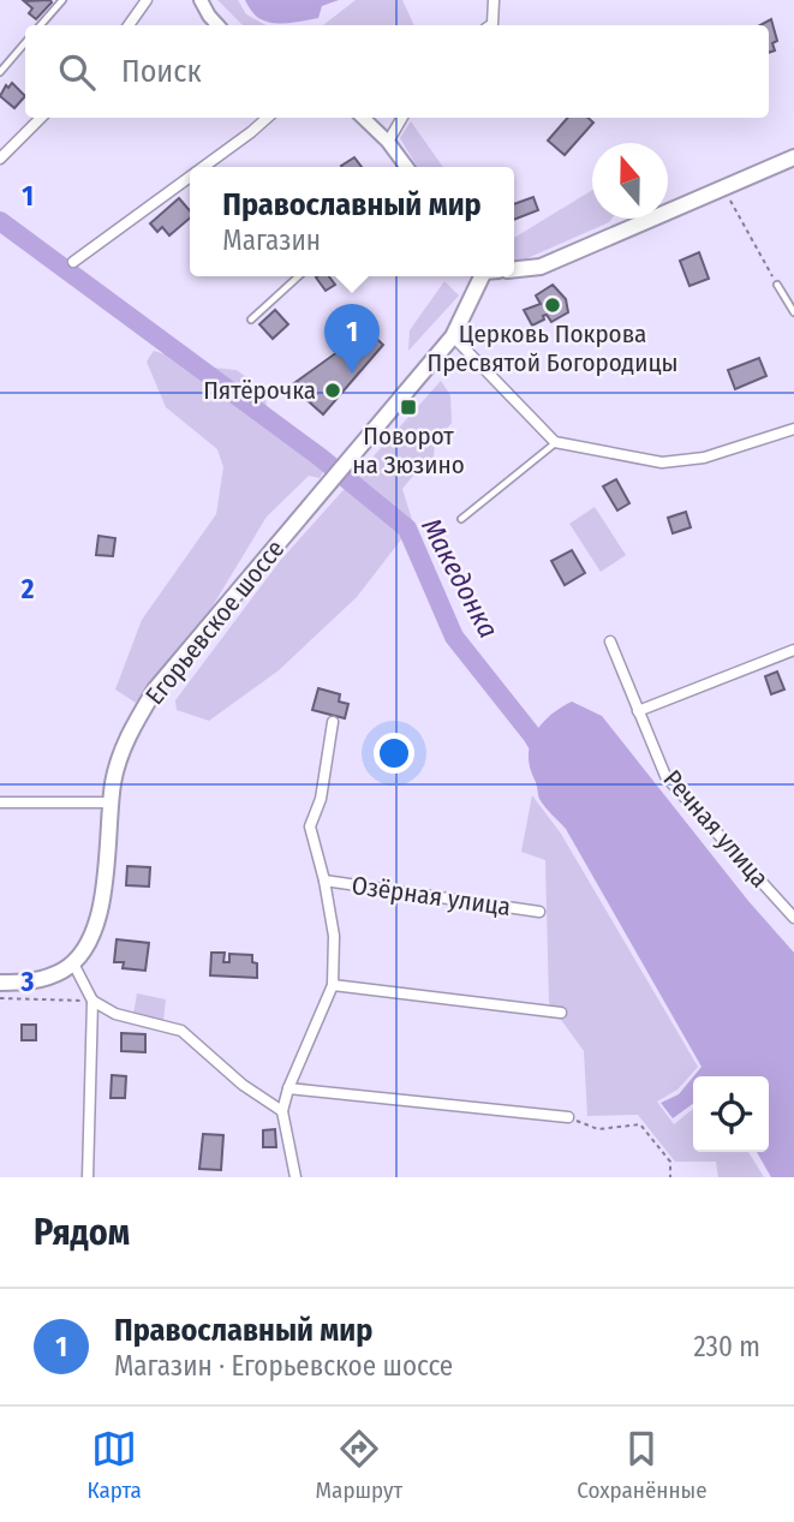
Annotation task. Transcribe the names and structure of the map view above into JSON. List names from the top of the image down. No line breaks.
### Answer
{"streets":{"main road":["Егорьевское шоссе"],"street":["Речная улица","Озёрная улица"]},"water":["Македонка"],"places":{"other":["Церковь Покрова Пресвятой Богородицы","Пятёрочка"],"transit":["Поворот на Зюзино"]},"north":"top","page":{"search":"Поиск","popup":["Православный мир","Магазин"],"pins":"1","heading":"Рядом","list":[{"mark":"1","name":"Православный мир","note":"Магазин · Егорьевское шоссе","value":"230 m"}],"nav":["Карта","Маршрут","Сохранённые"]},"grid":{"rows":["1","2","3"]}}
